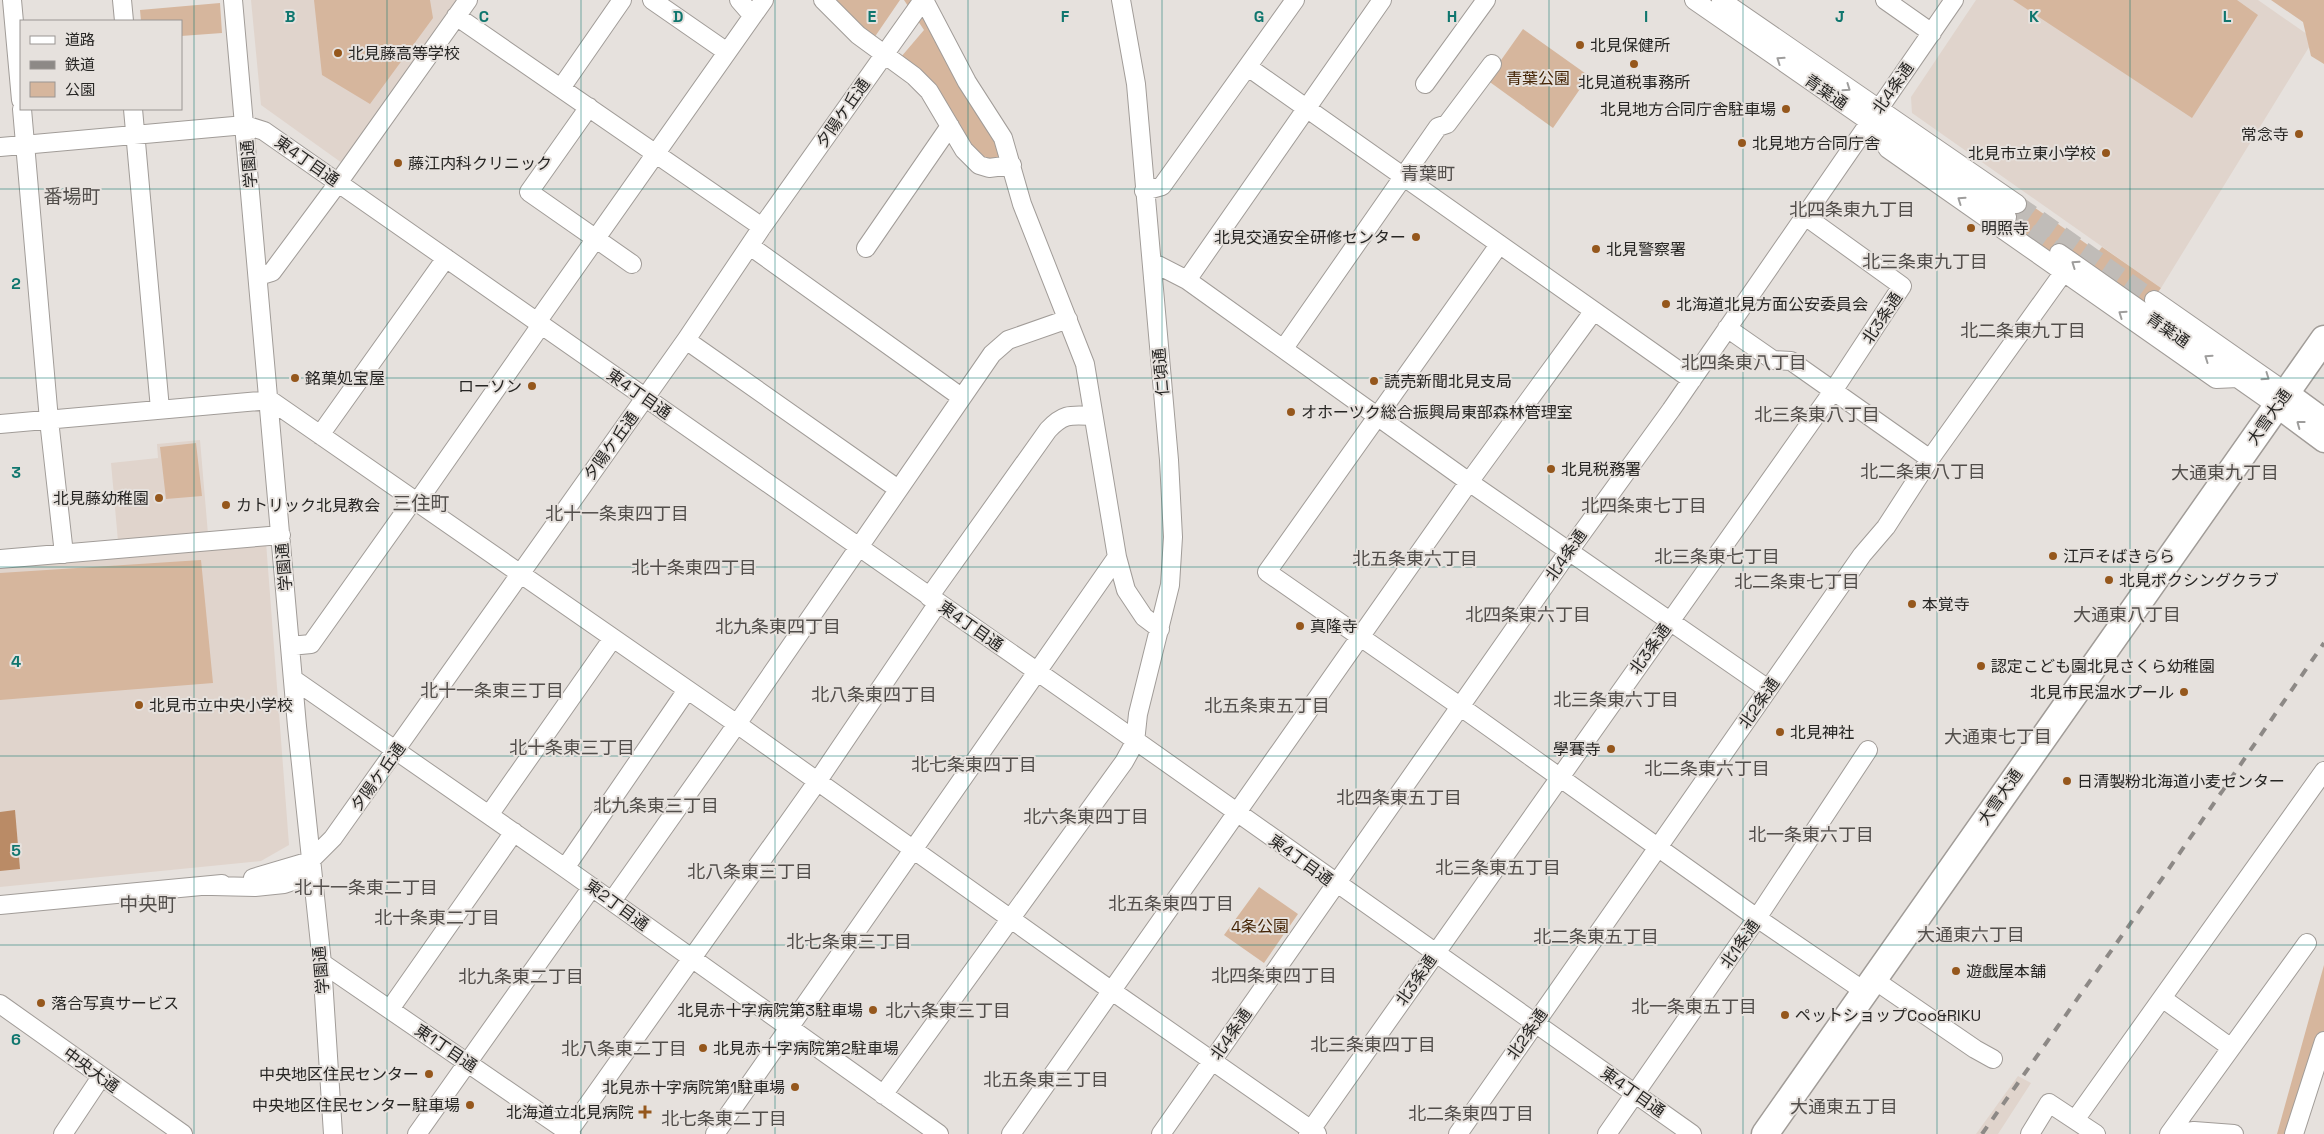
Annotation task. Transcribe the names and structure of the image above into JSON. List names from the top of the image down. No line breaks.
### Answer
{"streets":{"highway":["大雪大通"],"street":["北4条通","青葉通","夕陽ケ丘通","東4丁目通","学園通","北3条通","仁頃通","北2条通","東2丁目通","北1条通","東1丁目通","中央大通"]},"crossings":[["北4条通","青葉通"],["北4条通","東4丁目通"],["北4条通","北3条通"],["青葉通","大雪大通"],["夕陽ケ丘通","東4丁目通"],["夕陽ケ丘通","学園通"],["夕陽ケ丘通","東2丁目通"],["東4丁目通","学園通"],["東4丁目通","北3条通"],["東4丁目通","仁頃通"],["東4丁目通","北2条通"],["東4丁目通","北1条通"],["学園通","東2丁目通"],["学園通","東1丁目通"]],"districts":["青葉町","番場町","北四条東九丁目","北三条東九丁目","北二条東九丁目","北四条東八丁目","北三条東八丁目","北二条東八丁目","大通東九丁目","三住町","北四条東七丁目","北十一条東四丁目","北三条東七丁目","北五条東六丁目","北十条東四丁目","北二条東七丁目","北四条東六丁目","大通東八丁目","北九条東四丁目","北十一条東三丁目","北八条東四丁目","北三条東六丁目","北五条東五丁目","大通東七丁目","北十条東三丁目","北七条東四丁目","北二条東六丁目","北四条東五丁目","北九条東三丁目","北六条東四丁目","北一条東六丁目","北三条東五丁目","北八条東三丁目","北十一条東二丁目","北五条東四丁目","中央町","北十条東二丁目","大通東六丁目","北二条東五丁目","北七条東三丁目","北四条東四丁目","北九条東二丁目","北一条東五丁目","北六条東三丁目","北三条東四丁目","北八条東二丁目","北五条東三丁目","大通東五丁目","北二条東四丁目","北七条東二丁目"],"parks":["青葉公園","4条公園"],"places":{"other":["北見保健所","北見藤高等学校","北見道税事務所","北見地方合同庁舎駐車場","常念寺","北見地方合同庁舎","北見市立東小学校","藤江内科クリニック","明照寺","北見交通安全研修センター","北見警察署","北海道北見方面公安委員会","銘菓処宝屋","読売新聞北見支局","ローソン","オホーツク総合振興局東部森林管理室","北見税務署","北見藤幼稚園","カトリック北見教会","江戸そばきらら","北見ボクシングクラブ","本覚寺","真隆寺","認定こども園北見さくら幼稚園","北見市民温水プール","北見市立中央小学校","北見神社","學賽寺","日清製粉北海道小麦センター","遊戯屋本舗","落合写真サービス","北見赤十字病院第3駐車場","ペットショップCoo&RIKU","北見赤十字病院第2駐車場","中央地区住民センター","北見赤十字病院第1駐車場","中央地区住民センター駐車場"],"health":["北海道立北見病院"]},"legend":["道路","鉄道","公園"],"grid":{"columns":["B","C","D","E","F","G","H","I","J","K","L"],"rows":["2","3","4","5","6"]}}
